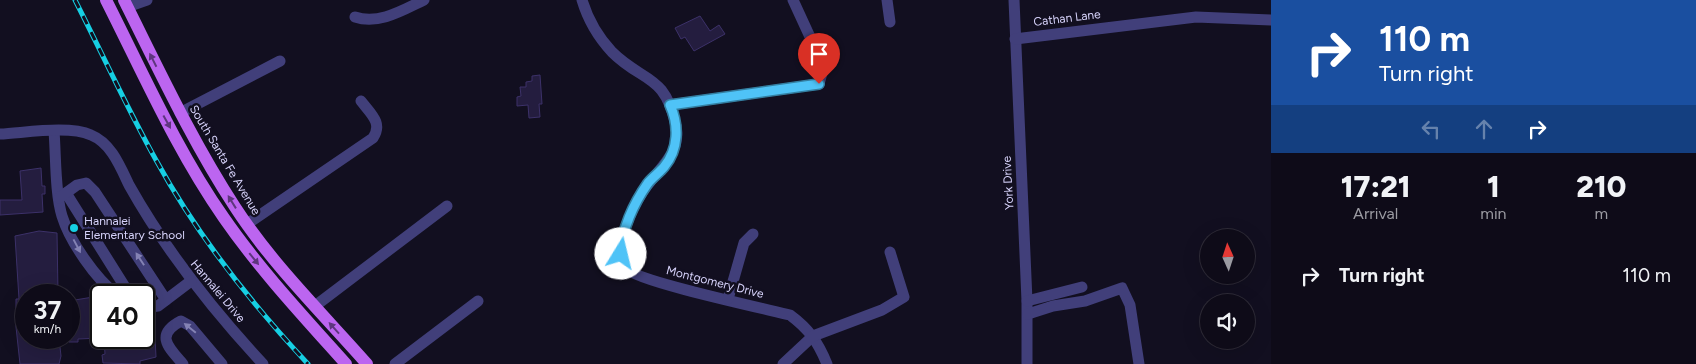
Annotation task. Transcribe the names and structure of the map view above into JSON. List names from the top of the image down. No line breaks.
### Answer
{"streets":{"main road":["South Santa Fe Avenue"],"street":["Cathan Lane","York Drive","Montgomery Drive","Hannalei Drive"]},"crossings":[["Cathan Lane","York Drive"]],"places":["Hannalei Elementary School"],"north":"top","page":{"turn":["110 m","Turn right"],"eta":["17:21","Arrival","1","min","210","m"],"list":[{"name":"Turn right","value":"110 m"}],"speed":"37 km/h","limit":"40"}}
